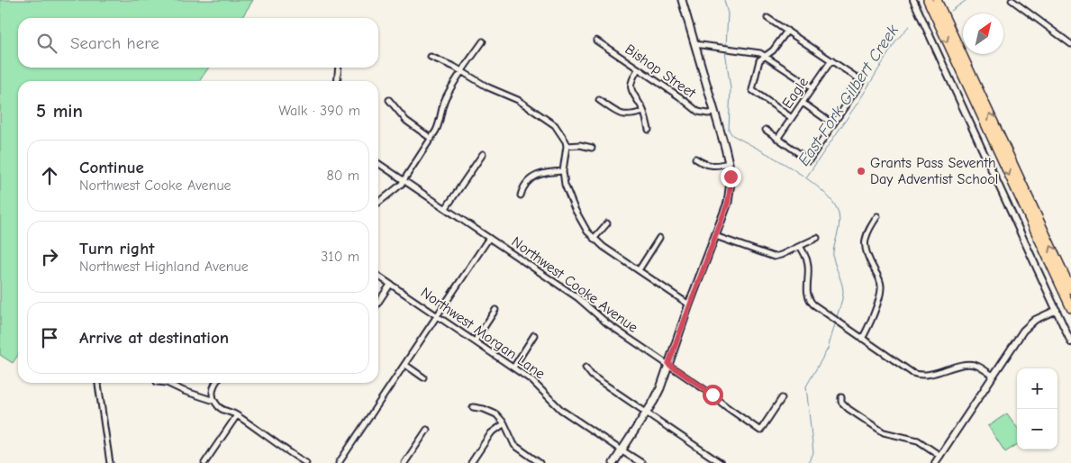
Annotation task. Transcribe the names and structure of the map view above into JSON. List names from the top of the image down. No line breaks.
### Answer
{"streets":{"street":["Bishop Street","Eagle","Northwest Cooke Avenue","Northwest Morgan Lane"]},"water":["East Fork Gilbert Creek"],"places":["Grants Pass Seventh Day Adventist School"],"north":"top right","page":{"search":"Search here","heading":["5 min","Walk · 390 m"],"list":[["Continue","Northwest Cooke Avenue","80 m"],["Turn right","Northwest Highland Avenue","310 m"],"Arrive at destination"],"map_buttons":["+","−"]}}
